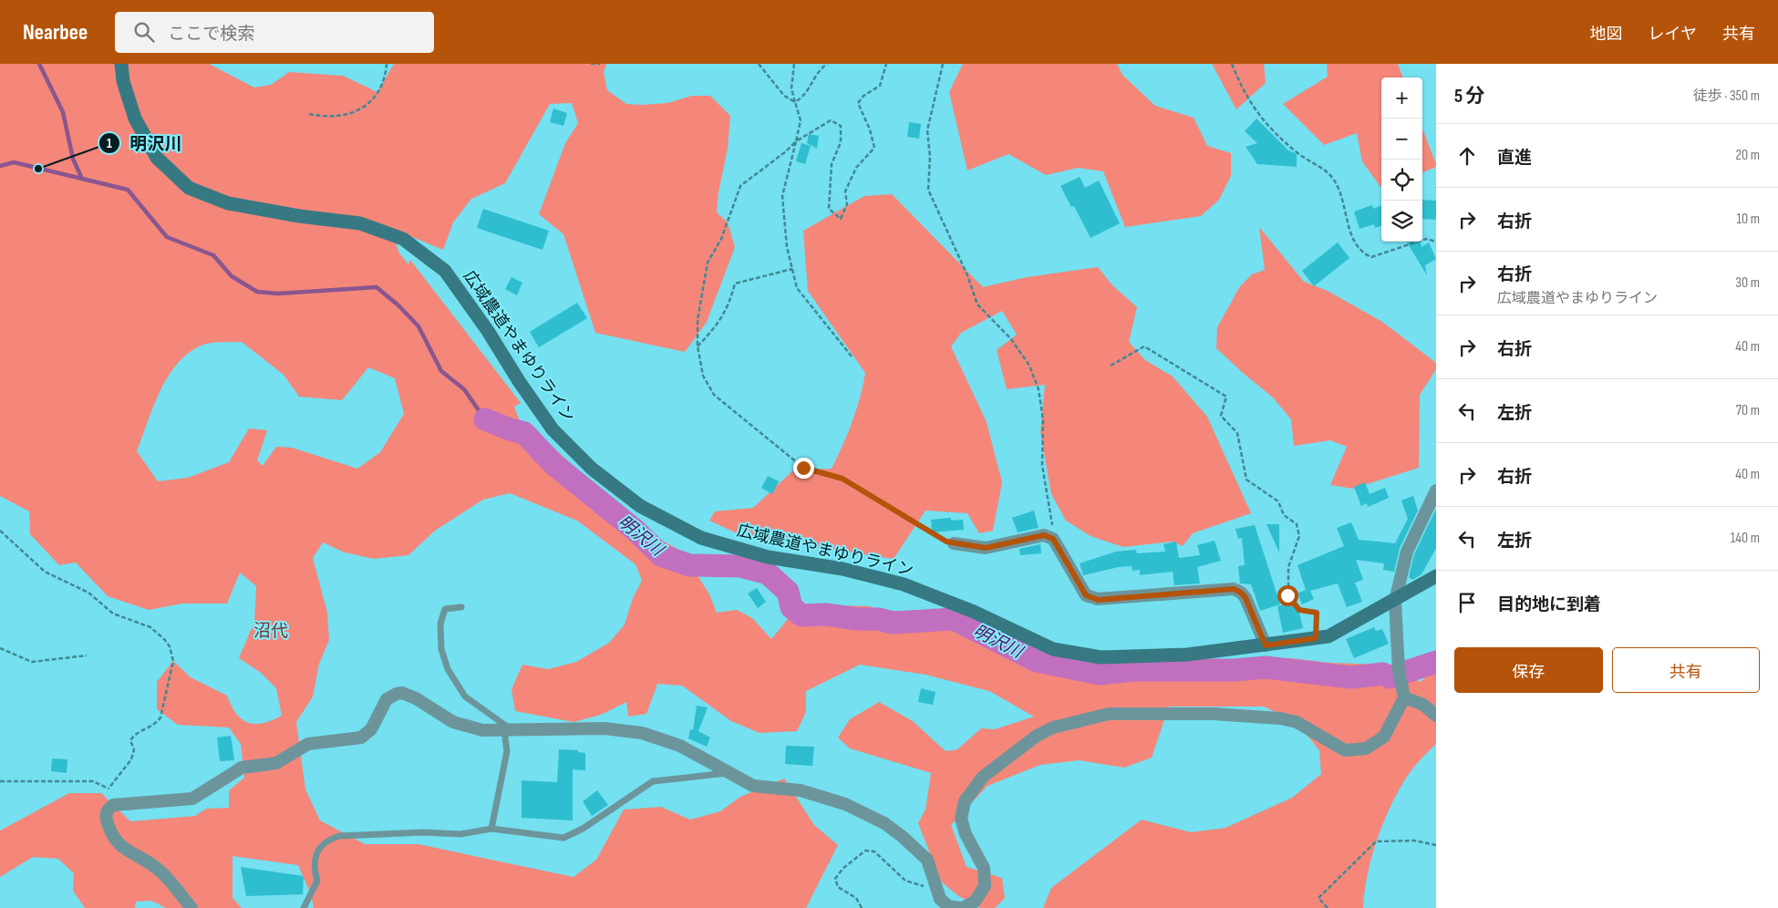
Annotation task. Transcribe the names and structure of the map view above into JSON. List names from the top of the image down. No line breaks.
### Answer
{"streets":{"street":["広域農道やまゆりライン"]},"districts":["沼代"],"water":["明沢川"],"places":["明沢川"],"page":{"header":"Nearbee","search":"ここで検索","nav":["地図","レイヤ","共有"],"heading":["5 分","徒歩 · 350 m"],"map_buttons":["+","−"],"list":[["直進","20 m"],["右折","10 m"],["右折","広域農道やまゆりライン","30 m"],["右折","40 m"],["左折","70 m"],["右折","40 m"],["左折","140 m"],"目的地に到着"],"buttons":["保存","共有"]}}
